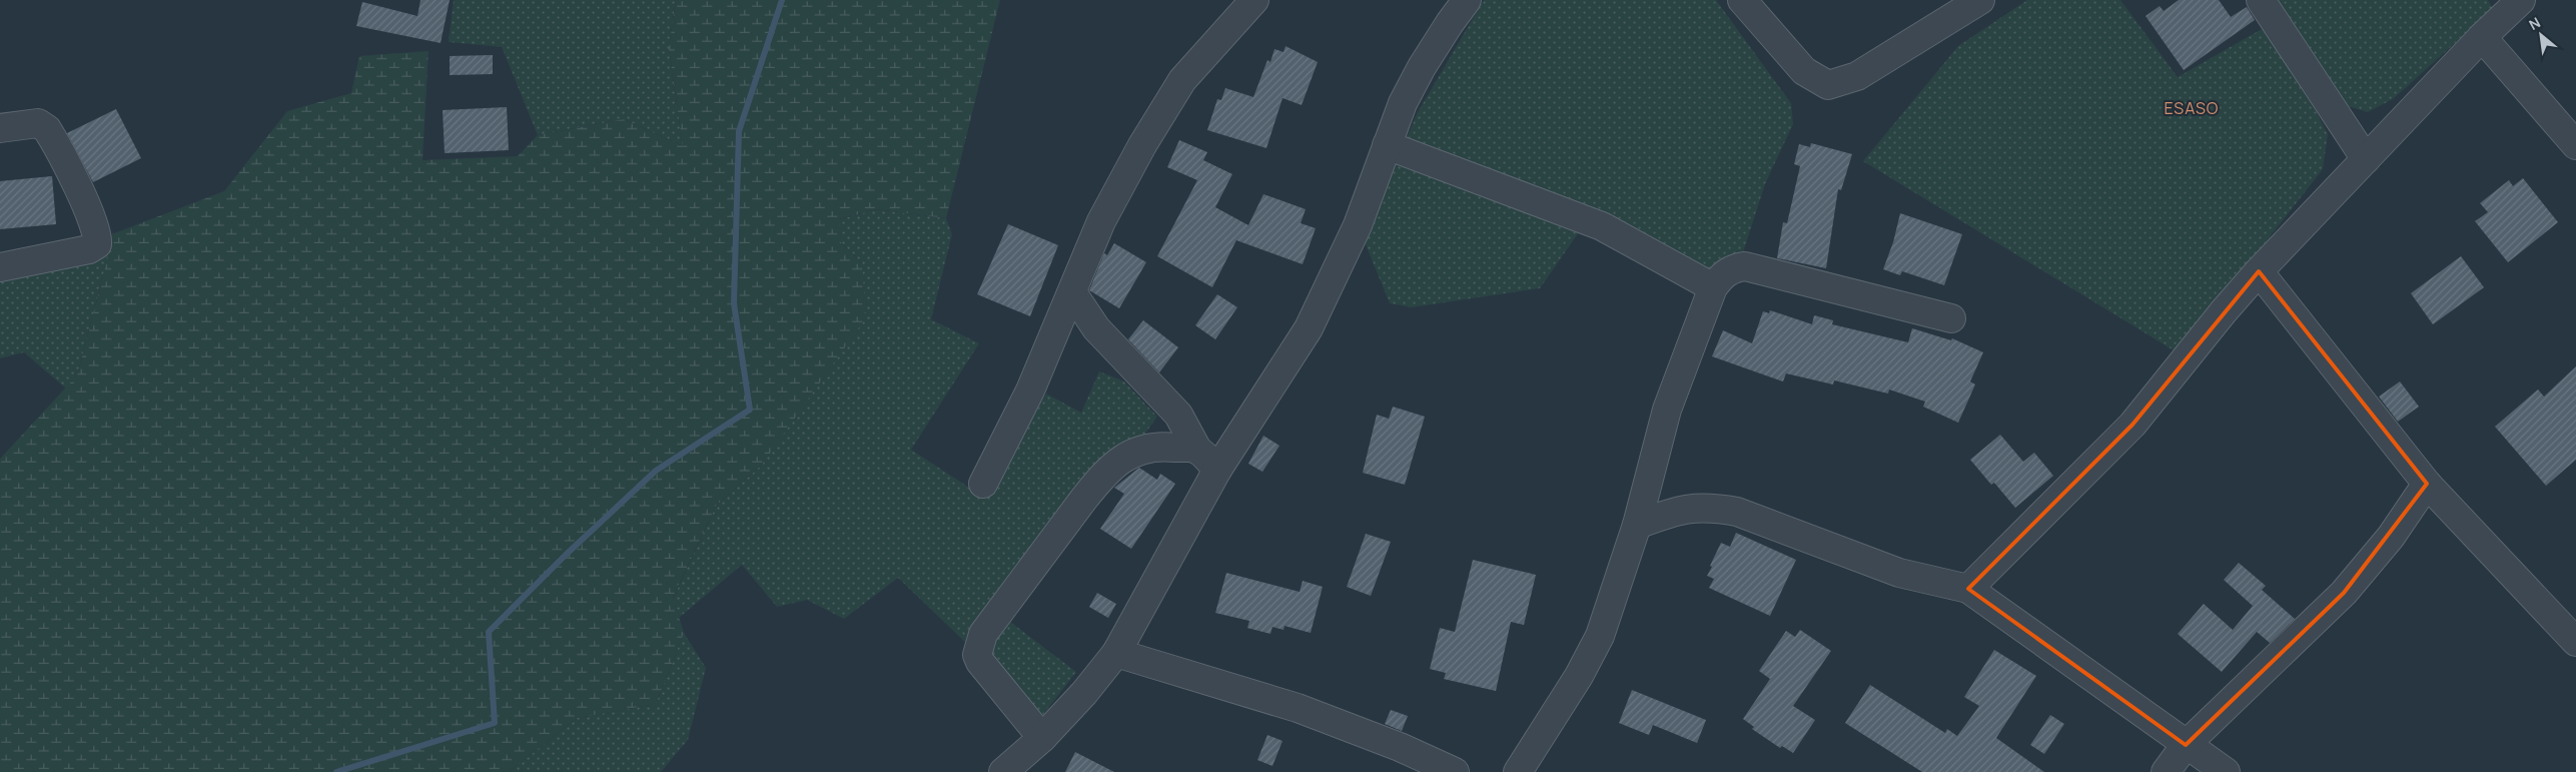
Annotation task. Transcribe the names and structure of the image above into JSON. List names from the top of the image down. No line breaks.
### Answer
{"districts":["ESASO"],"north":"top left"}
